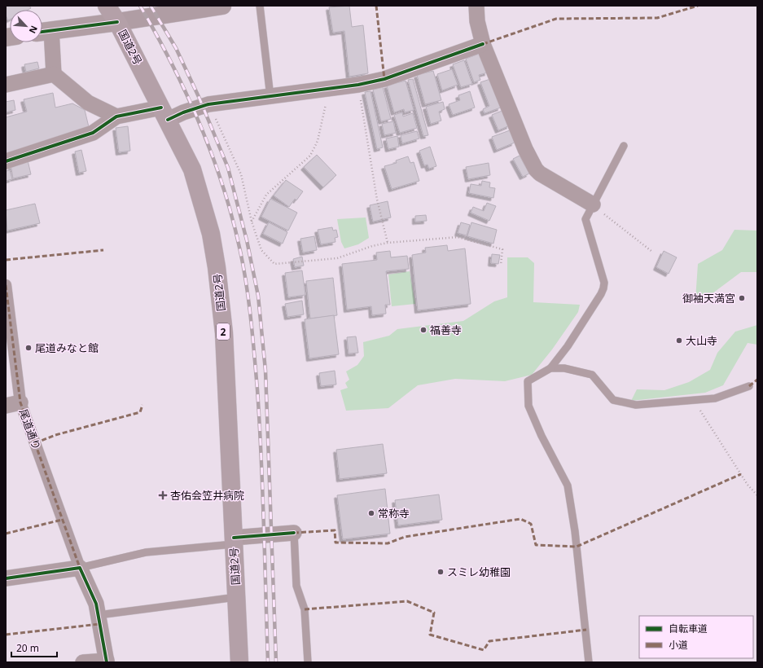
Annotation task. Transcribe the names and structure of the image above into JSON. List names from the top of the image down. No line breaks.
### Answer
{"streets":{"highway":["国道2号","2"],"street":["尾道通り"]},"places":{"other":["御袖天満宮","福善寺","大山寺","尾道みなと館","常称寺","スミレ幼稚園"],"health":["杏佑会笠井病院"]},"legend":["自転車道","小道"],"scale_bar":"20 m","north":"bottom right"}
